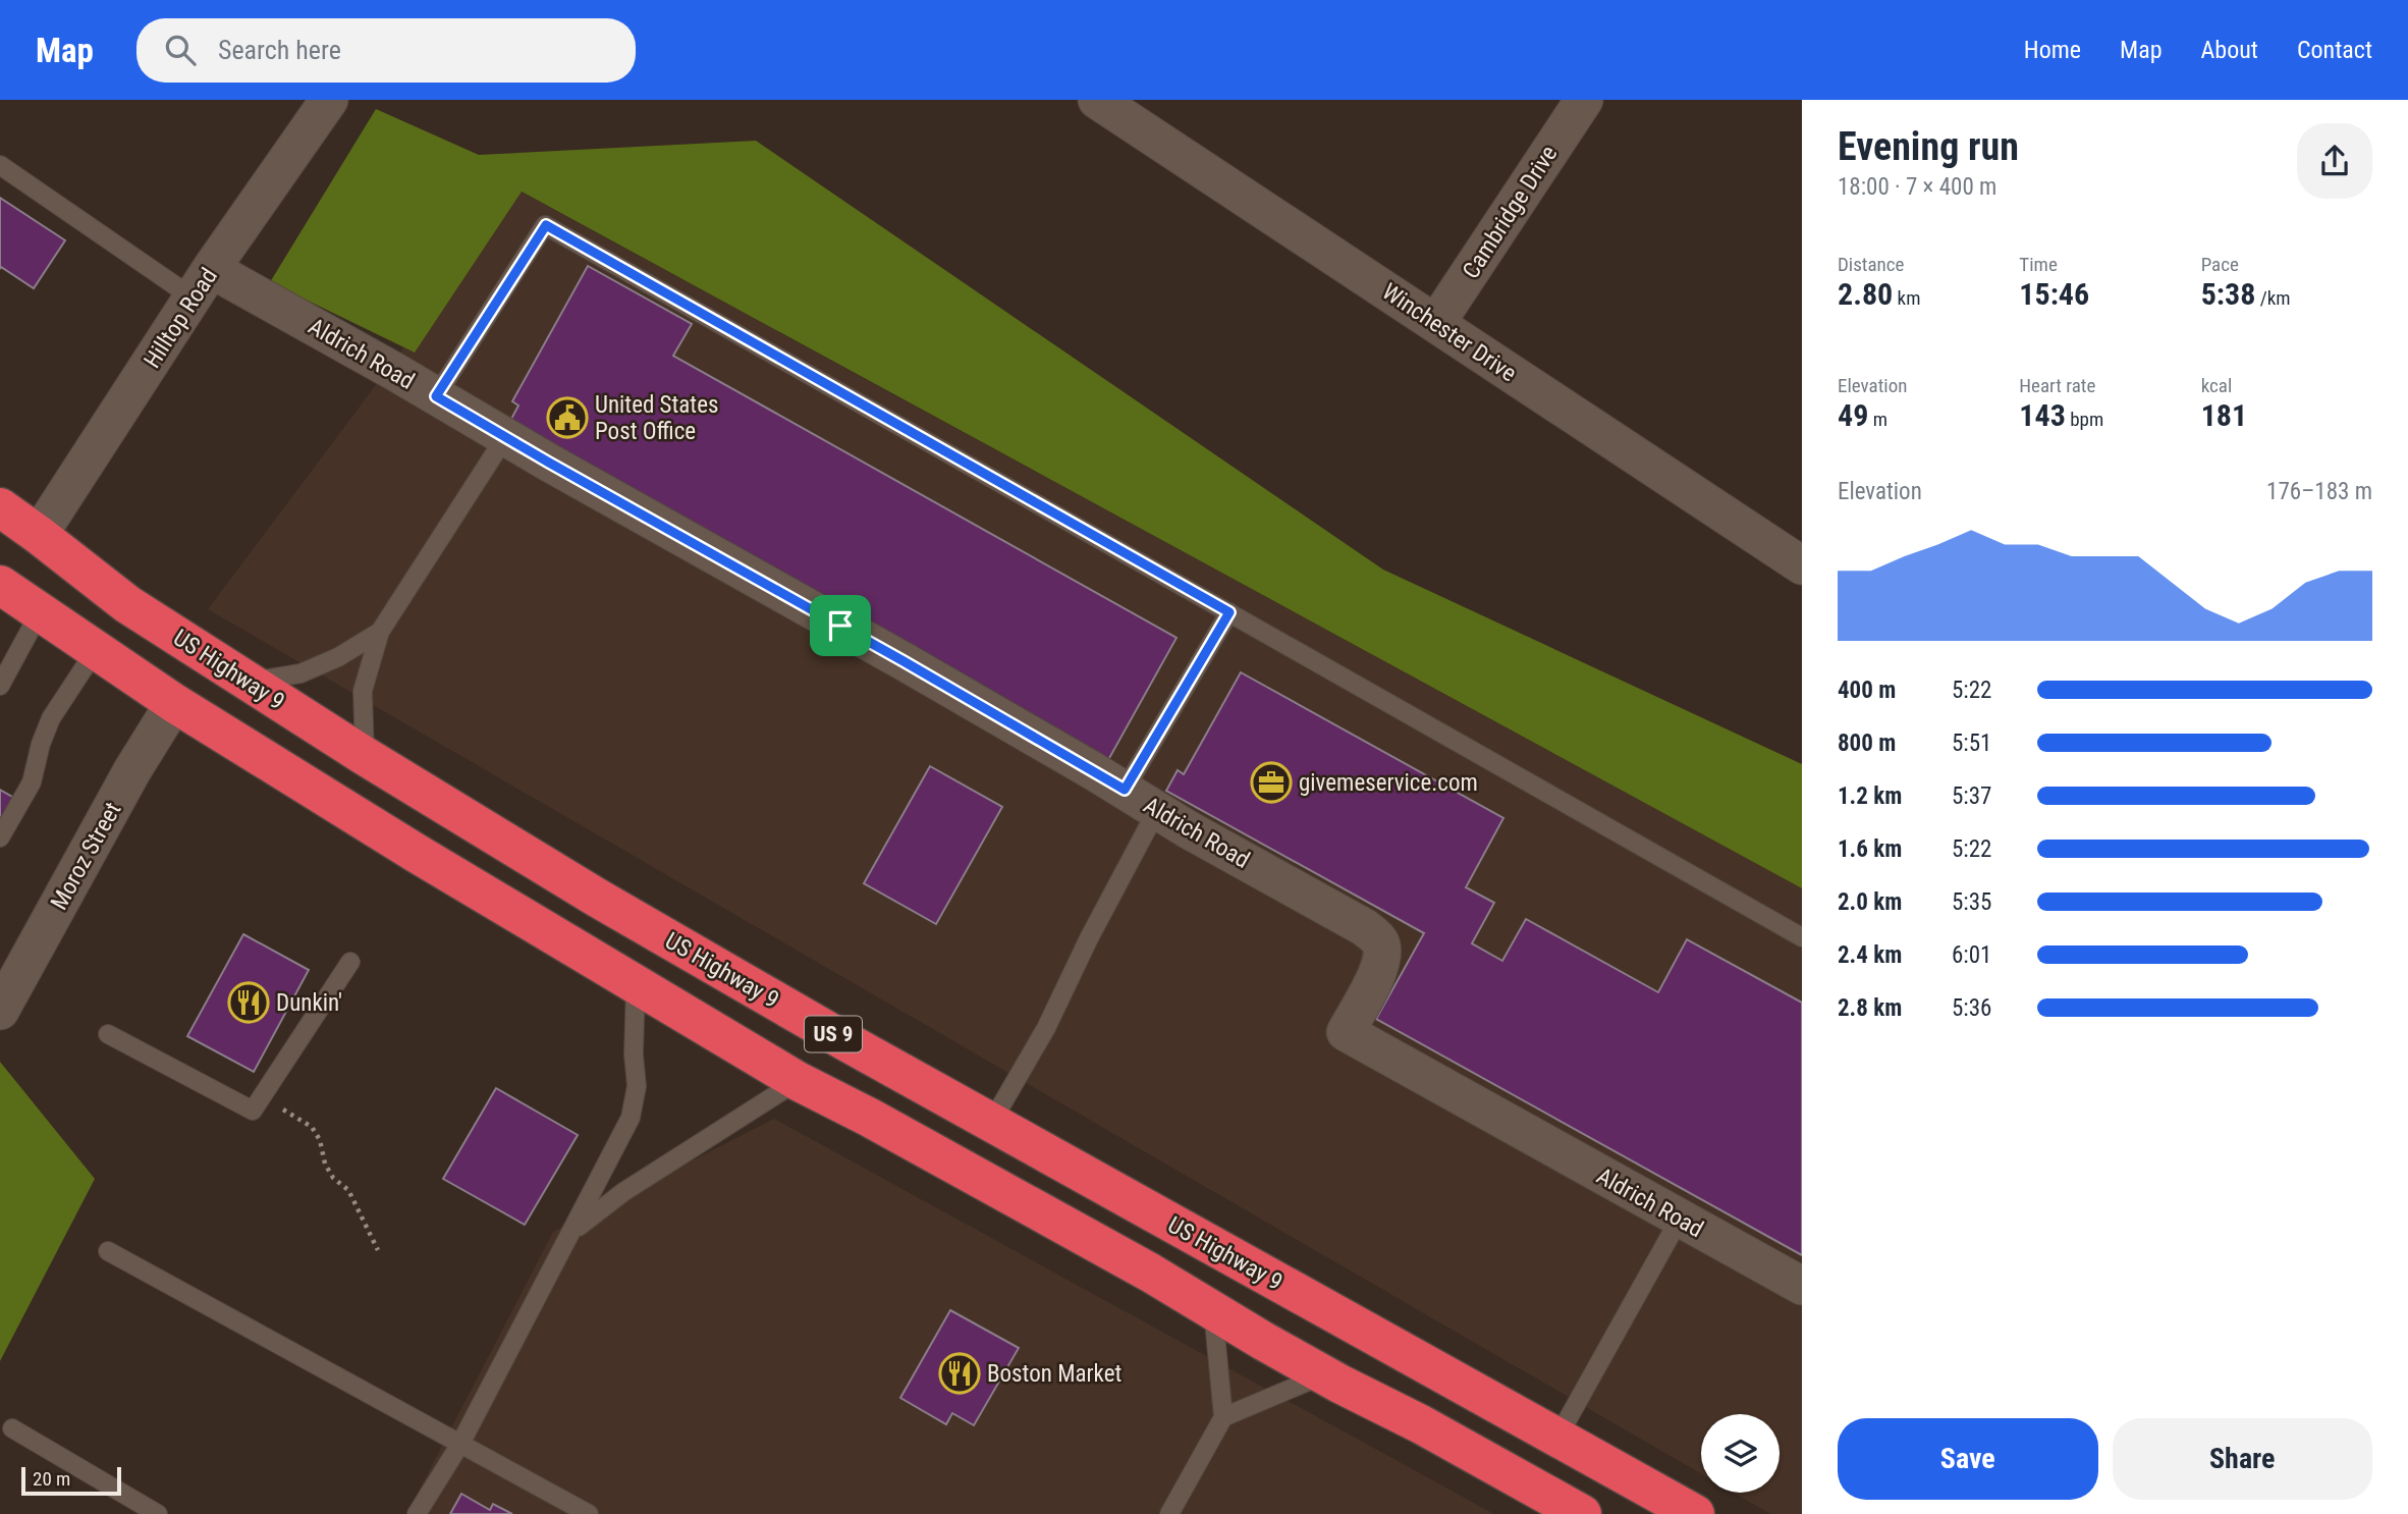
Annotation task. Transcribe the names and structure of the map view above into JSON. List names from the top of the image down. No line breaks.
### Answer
{"streets":{"highway":["US Highway 9","US 9"],"street":["Cambridge Drive","Hilltop Road","Winchester Drive","Aldrich Road","Moroz Street"]},"crossings":[["Cambridge Drive","Winchester Drive"],["Hilltop Road","Aldrich Road"],["Hilltop Road","US Highway 9"],["Moroz Street","US 9"]],"places":{"public building":["United States Post Office"],"office":["givemeservice.com"],"restaurant":["Dunkin'","Boston Market"]},"scale_bar":"20 m","page":{"header":"Map","search":"Search here","nav":["Home","Map","About","Contact"],"heading":["Evening run","18:00 · 7 × 400 m"],"stats":[["Distance","2.80 km"],["Time","15:46"],["Pace","5:38 /km"],["Elevation","49 m"],["Heart rate","143 bpm"],["kcal","181"]],"chart":["Elevation","176–183 m"],"list":[{"name":"400 m","note":"5:22"},{"name":"800 m","note":"5:51"},{"name":"1.2 km","note":"5:37"},{"name":"1.6 km","note":"5:22"},{"name":"2.0 km","note":"5:35"},{"name":"2.4 km","note":"6:01"},{"name":"2.8 km","note":"5:36"}],"buttons":["Save","Share"],"scale":"20 m"}}
